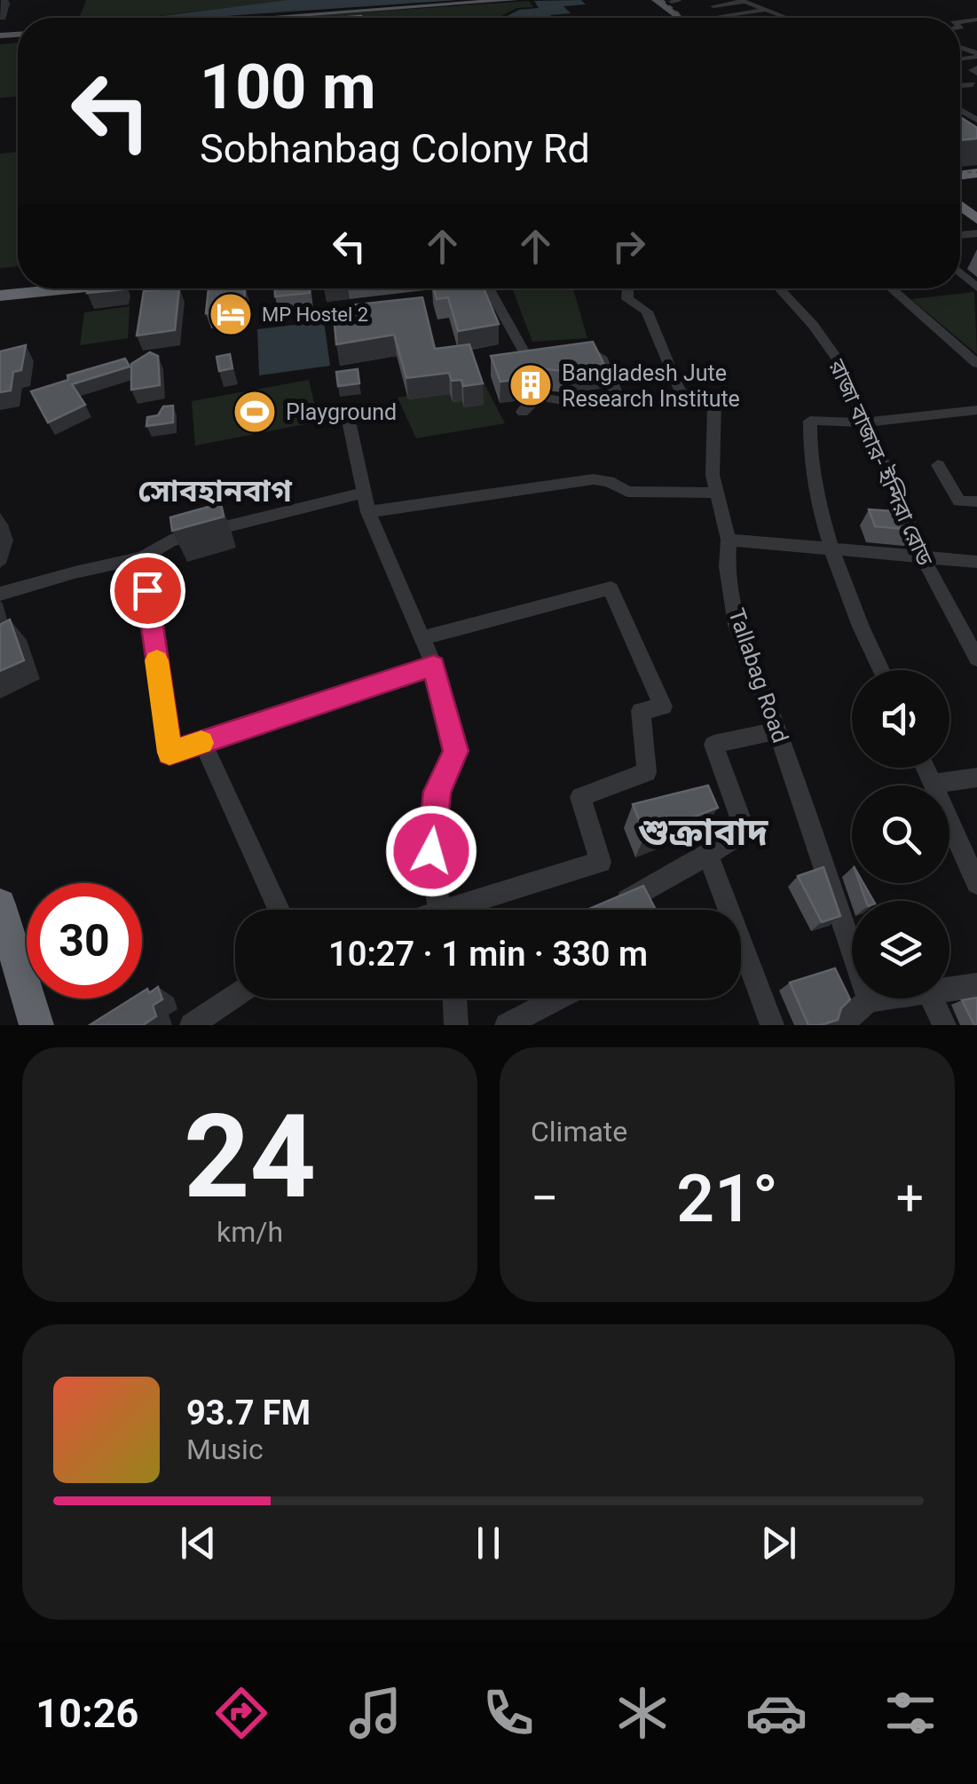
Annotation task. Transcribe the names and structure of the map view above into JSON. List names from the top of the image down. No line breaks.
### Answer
{"streets":{"street":["রাজা বাজার- ইন্দিরা রোড","Tallabag Road"]},"districts":["সোবহানবাগ","শুক্রাবাদ"],"places":{"hotel":["MP Hostel 2"],"building":["Bangladesh Jute Research Institute"],"sports":["Playground"]},"page":{"turn":["100 m","Sobhanbag Colony Rd"],"limit":"30","trip":"10:27 · 1 min · 330 m","tile":[["24","km/h"],"Climate"],"heat":["−","21°","+"],"song":["93.7 FM","Music"],"tabs":"10:26"}}
